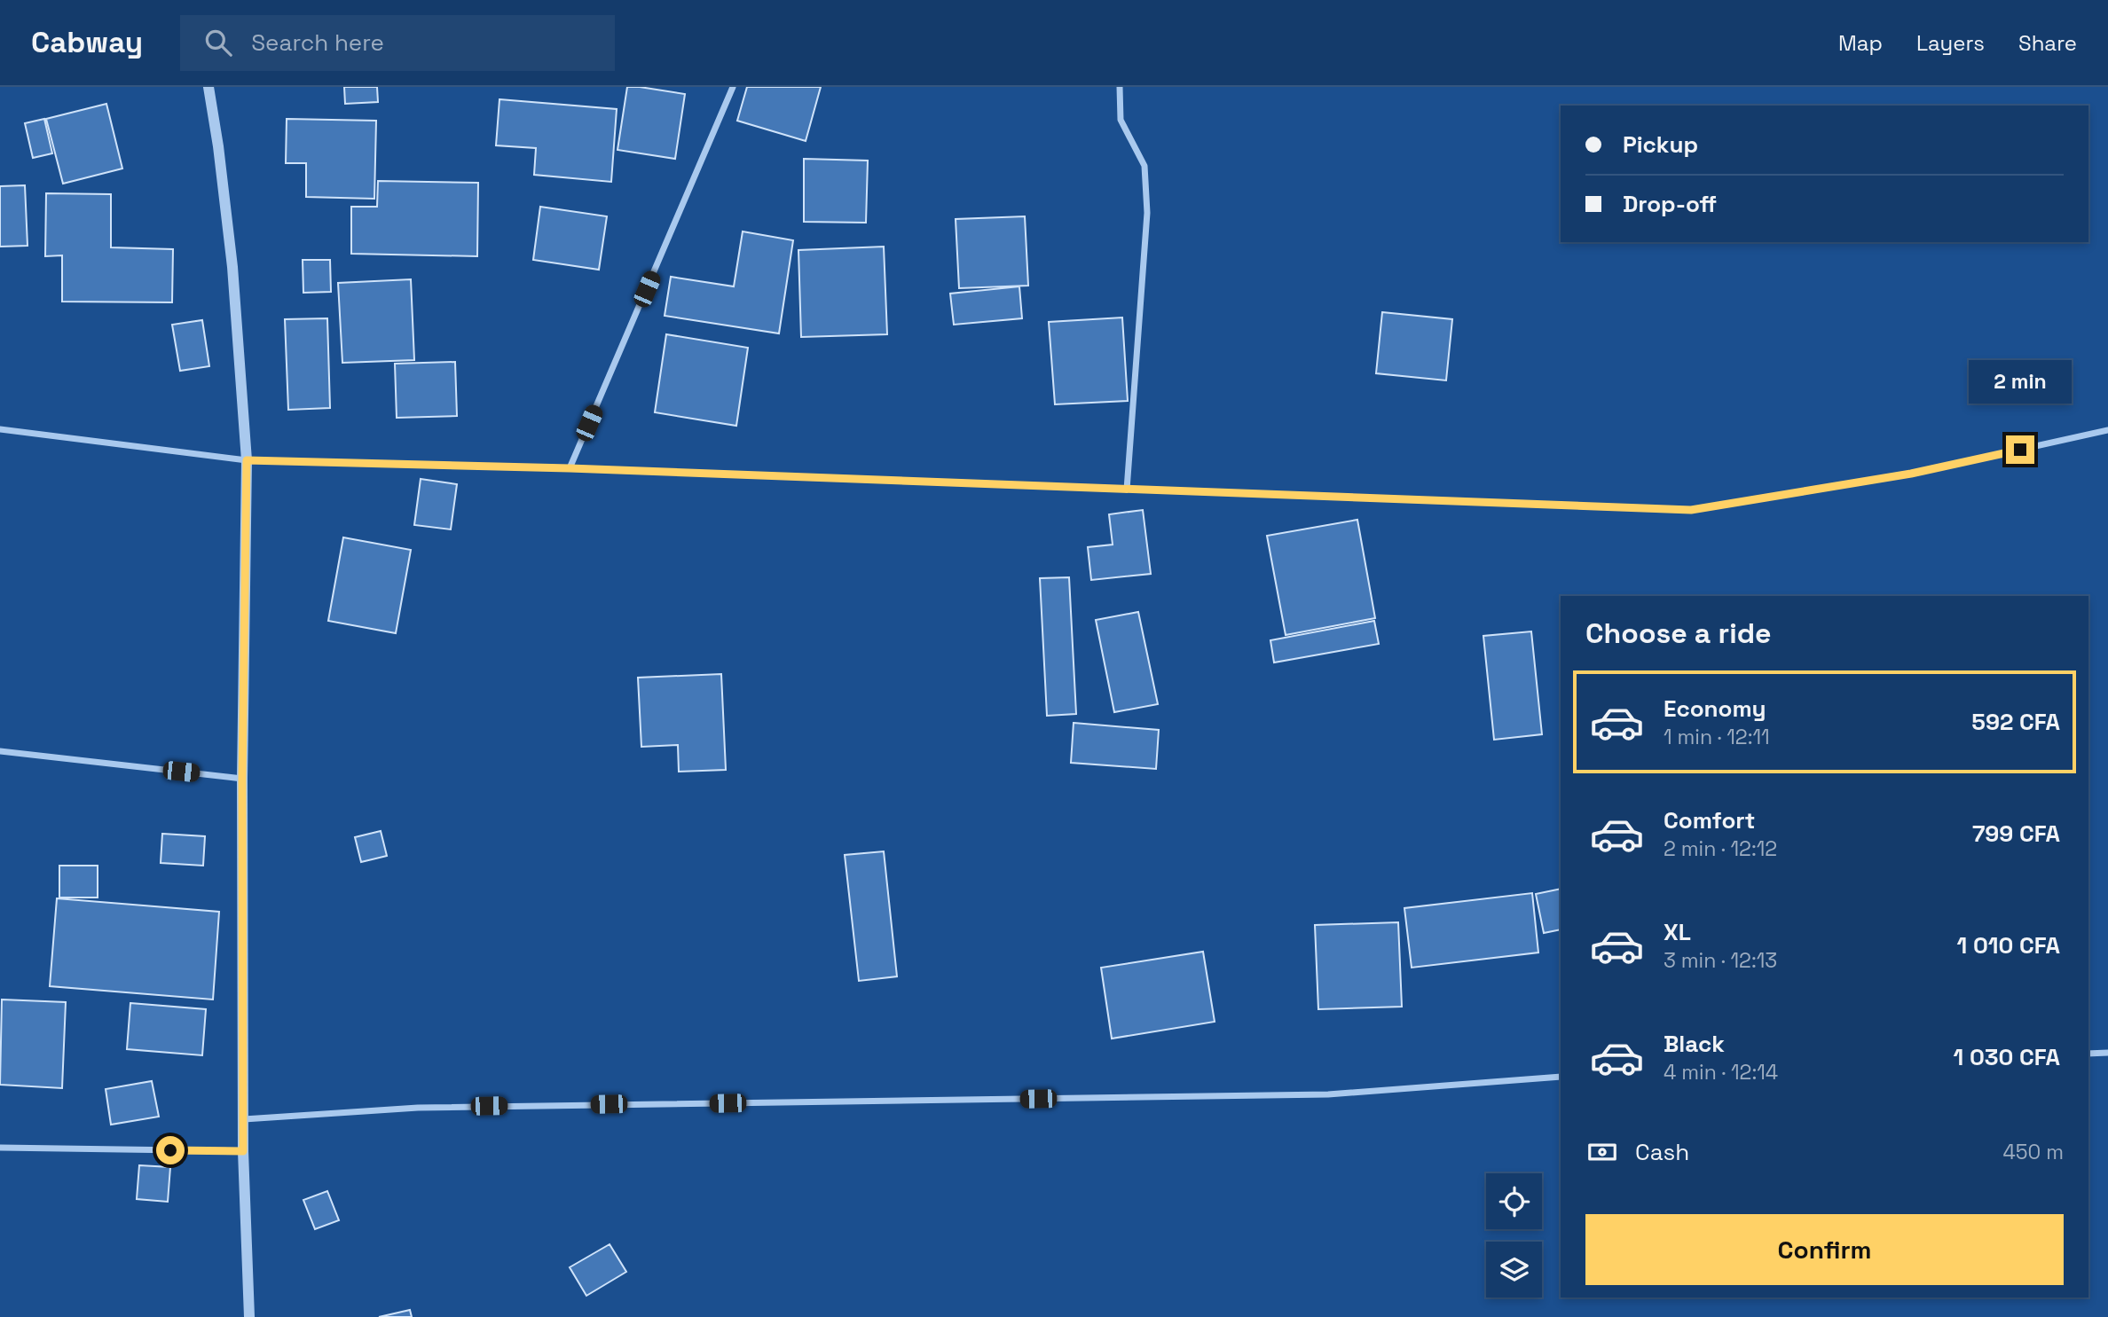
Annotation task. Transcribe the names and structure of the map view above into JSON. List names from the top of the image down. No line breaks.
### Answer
{"page":{"header":"Cabway","search":"Search here","nav":["Map","Layers","Share"],"banner":["Pickup","Drop-off"],"bubble":"2 min","heading":"Choose a ride","list":[{"name":"Economy","note":"1 min · 12:11","value":"592 CFA"},{"name":"Comfort","note":"2 min · 12:12","value":"799 CFA"},{"name":"XL","note":"3 min · 12:13","value":"1 010 CFA"},{"name":"Black","note":"4 min · 12:14","value":"1 030 CFA"}],"pay":["Cash","450 m"],"buttons":"Confirm"}}
